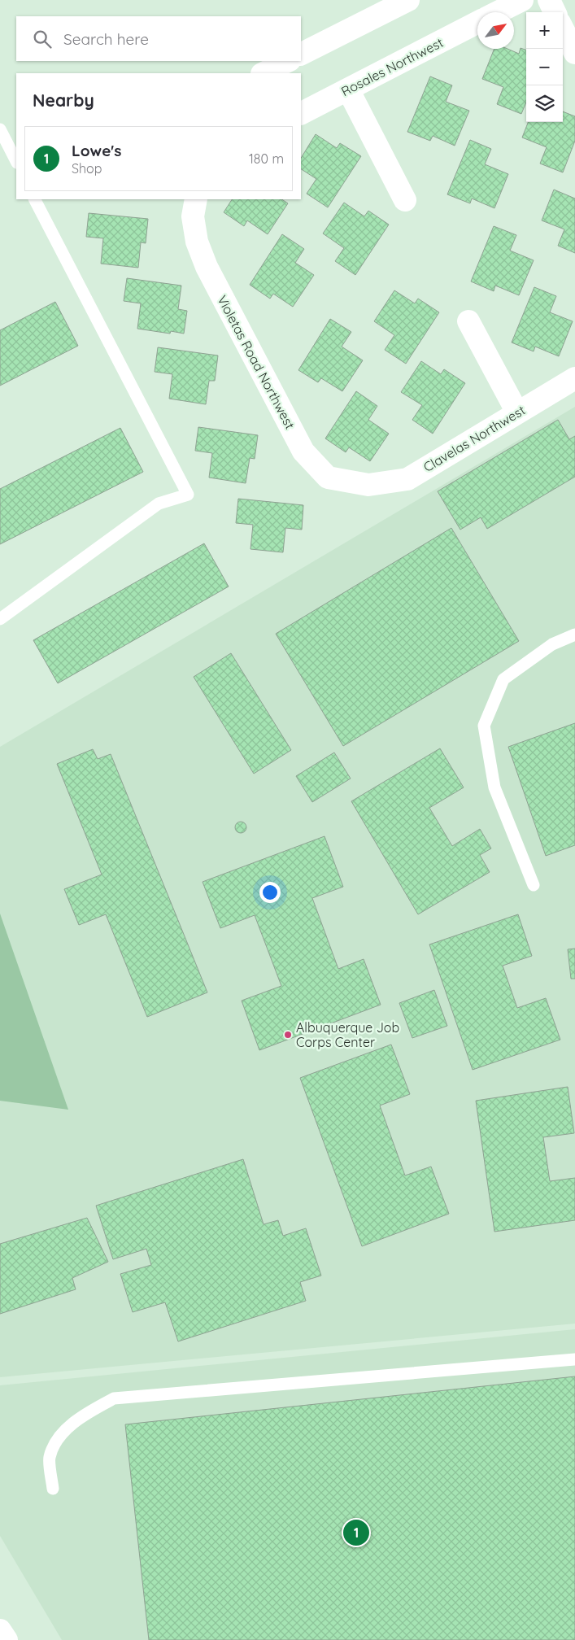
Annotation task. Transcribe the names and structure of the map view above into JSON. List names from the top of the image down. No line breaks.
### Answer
{"streets":{"main road":["Rosales Northwest","Violetas Road Northwest","Clavelas Northwest"]},"crossings":[["Violetas Road Northwest","Clavelas Northwest"]],"places":["Albuquerque Job Corps Center"],"north":"top right","page":{"map_buttons":["+","−"],"search":"Search here","heading":"Nearby","list":[{"mark":"1","name":"Lowe's","note":"Shop","value":"180 m"}],"pins":"1"}}
